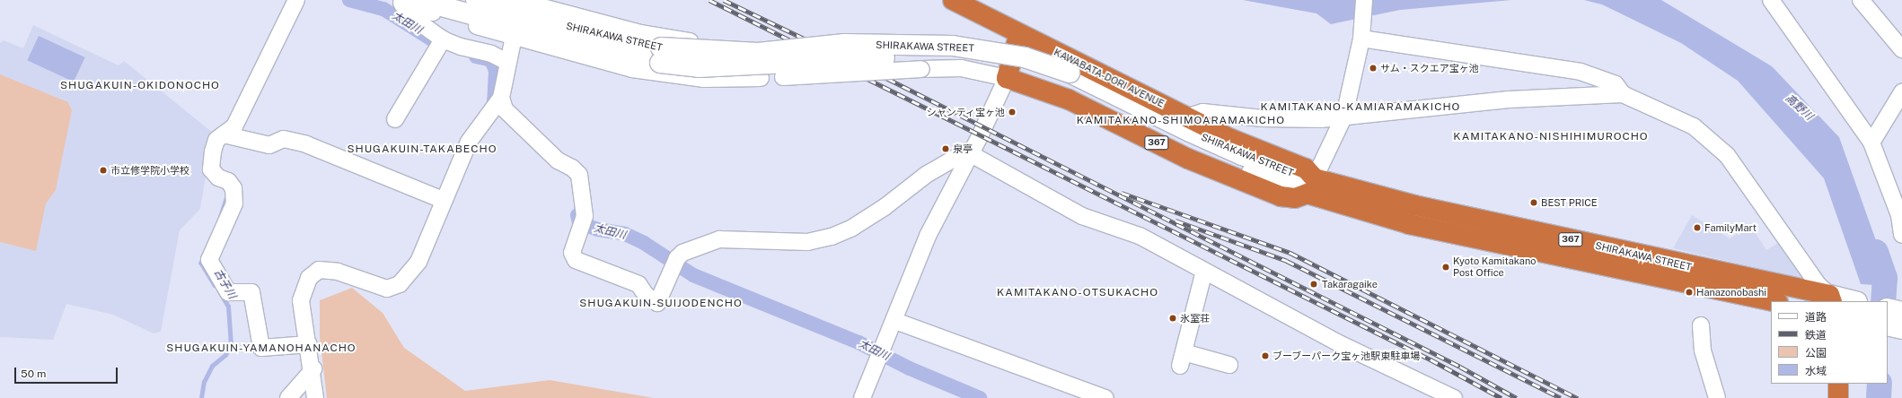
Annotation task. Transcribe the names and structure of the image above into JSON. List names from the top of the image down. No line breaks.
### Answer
{"streets":{"highway":["SHIRAKAWA STREET","KAWABATA-DORI AVENUE","367"]},"crossings":[["SHIRAKAWA STREET","KAWABATA-DORI AVENUE"],["SHIRAKAWA STREET","367"],["KAWABATA-DORI AVENUE","367"]],"districts":["SHUGAKUIN-OKIDONOCHO","KAMITAKANO-KAMIARAMAKICHO","KAMITAKANO-SHIMOARAMAKICHO","KAMITAKANO-NISHIHIMUROCHO","SHUGAKUIN-TAKABECHO","KAMITAKANO-OTSUKACHO","SHUGAKUIN-SUIJODENCHO","SHUGAKUIN-YAMANOHANACHO"],"water":["太田川","高野川","古子川"],"places":["サム・スクエア宝ヶ池","シャンティ宝ヶ池","泉亭","市立修学院小学校","BEST PRICE","FamilyMart","Kyoto Kamitakano Post Office","Takaragaike","Hanazonobashi","氷室荘","ブーブーパーク宝ヶ池駅東駐車場"],"legend":["道路","鉄道","公園","水域"],"scale_bar":"50 m"}
